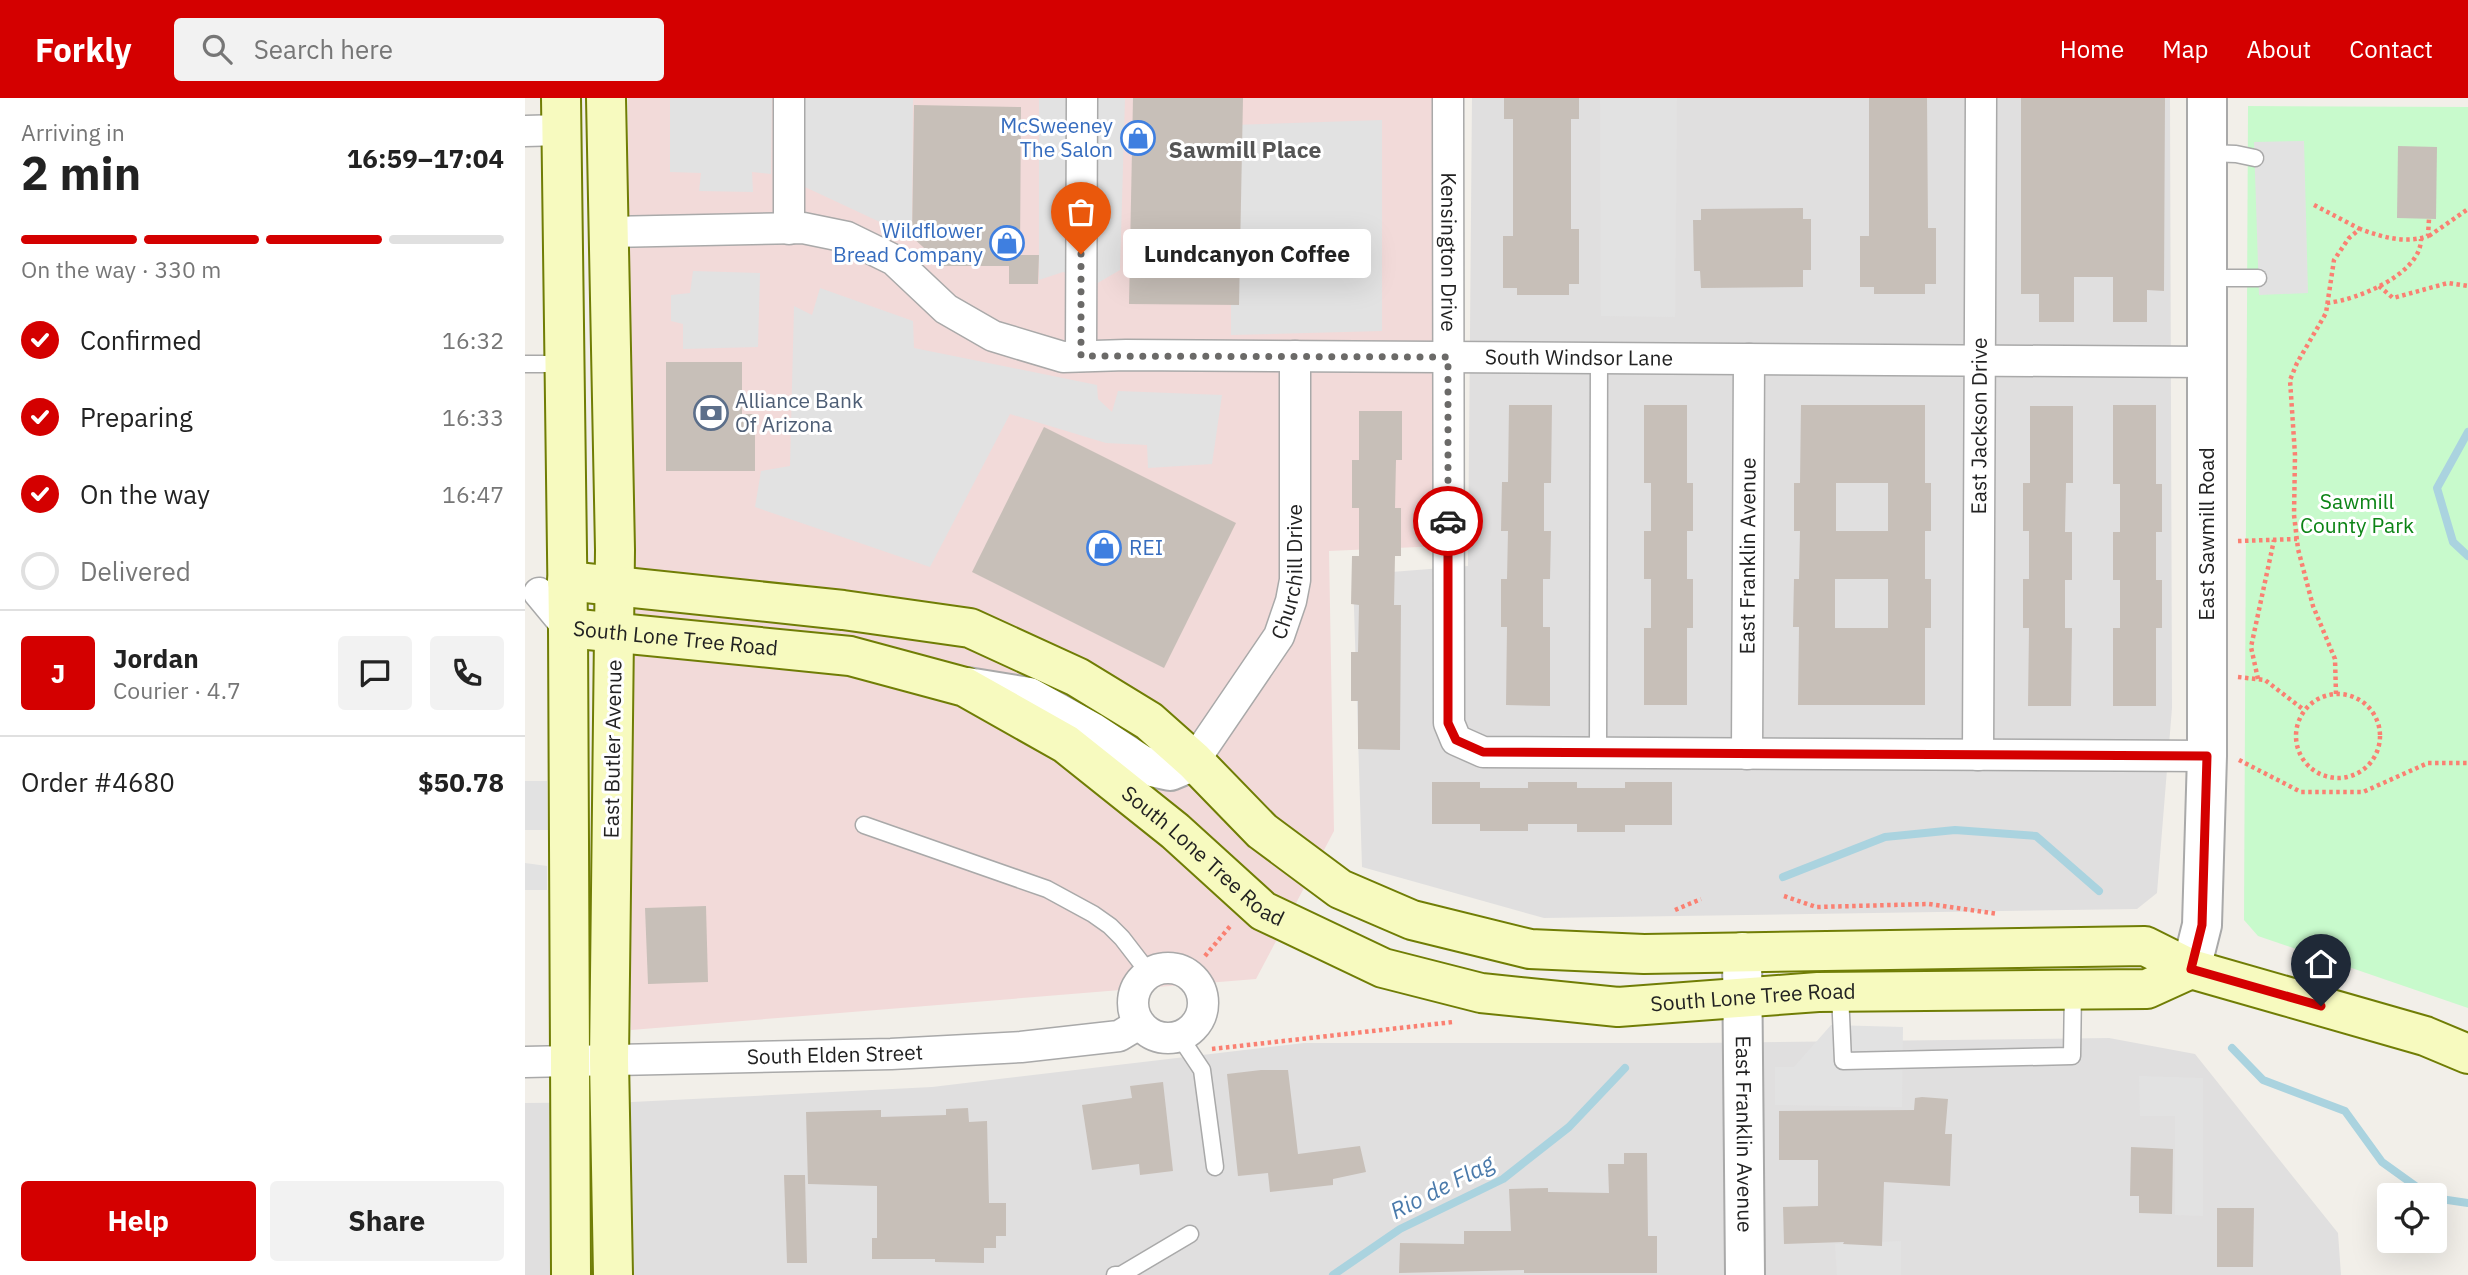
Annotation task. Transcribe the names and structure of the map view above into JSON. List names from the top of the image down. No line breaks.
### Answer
{"streets":{"main road":["South Lone Tree Road","East Butler Avenue"],"street":["Kensington Drive","South Windsor Lane","East Jackson Drive","East Sawmill Road","East Franklin Avenue","Churchill Drive","South Elden Street"]},"crossings":[["Kensington Drive","South Windsor Lane"],["South Windsor Lane","East Jackson Drive"],["South Windsor Lane","East Sawmill Road"],["South Windsor Lane","East Franklin Avenue"],["South Windsor Lane","Churchill Drive"],["South Windsor Lane","East Butler Avenue"],["East Sawmill Road","South Lone Tree Road"],["East Franklin Avenue","South Lone Tree Road"],["Churchill Drive","South Lone Tree Road"],["South Lone Tree Road","East Butler Avenue"],["East Butler Avenue","South Elden Street"]],"districts":["Sawmill Place"],"water":["Rio de Flag"],"parks":["Sawmill County Park"],"places":{"shop":["McSweeney The Salon","Wildflower Bread Company","REI"],"other":["Lundcanyon Coffee"],"bank":["Alliance Bank Of Arizona"]},"page":{"header":"Forkly","search":"Search here","nav":["Home","Map","About","Contact"],"heading":["2 min","Arriving in","16:59–17:04"],"panel":["Jordan","Courier · 4.7","Order #4680","$50.78"],"bar":"On the way · 330 m","bubble":"Lundcanyon Coffee","list":[["Confirmed","16:32"],["Preparing","16:33"],["On the way","16:47"],"Delivered"],"round":"J","buttons":["Help","Share"]}}
